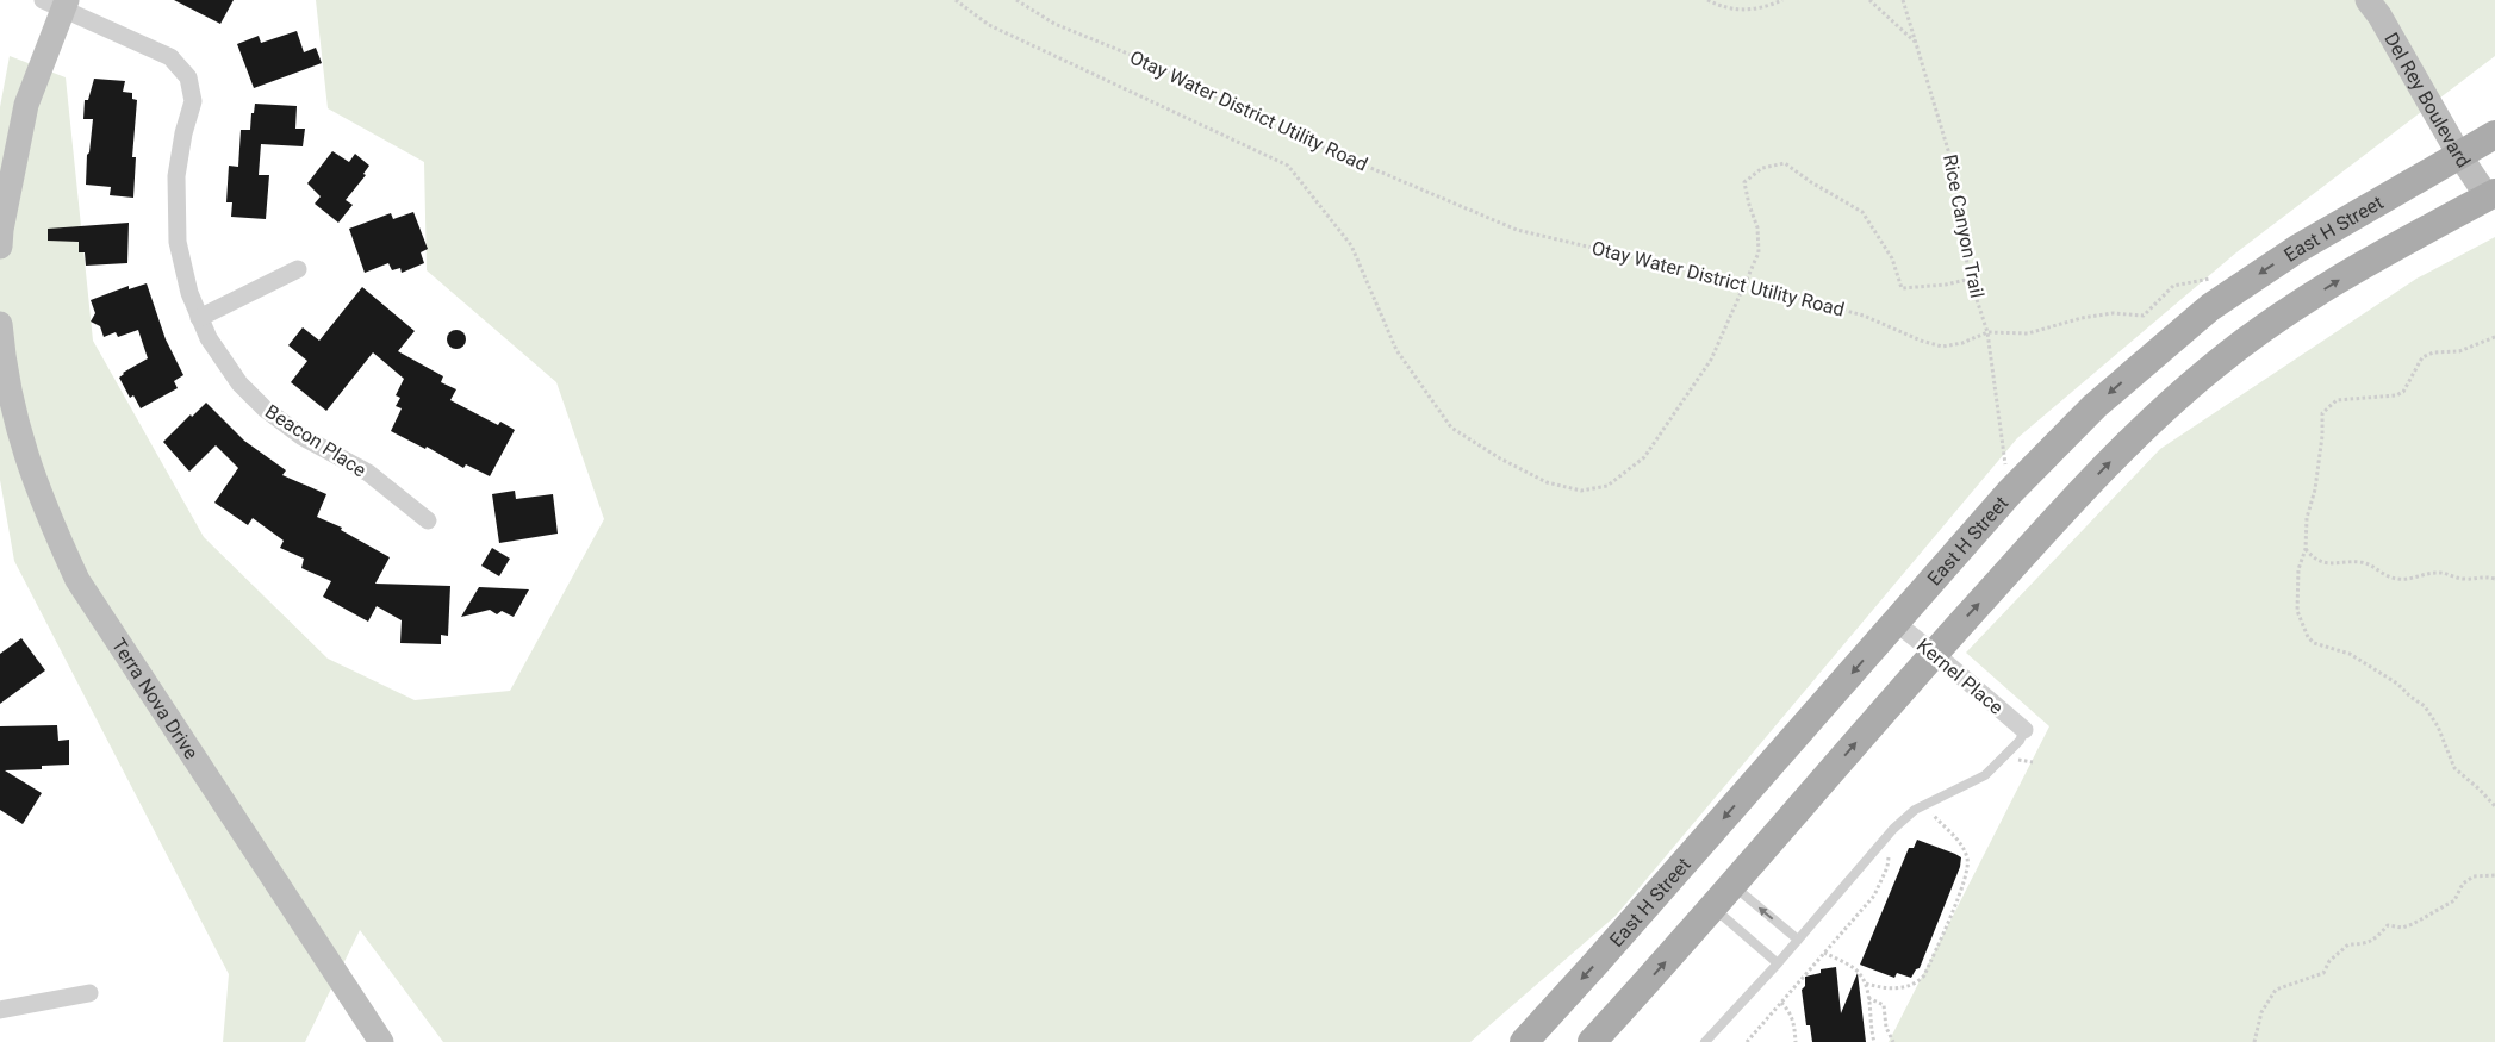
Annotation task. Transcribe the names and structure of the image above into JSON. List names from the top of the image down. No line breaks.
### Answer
{"streets":{"main road":["East H Street"],"street":["Del Rey Boulevard","Beacon Place","Kernel Place","Terra Nova Drive"],"path":["Otay Water District Utility Road","Rice Canyon Trail"]},"crossings":[["Del Rey Boulevard","East H Street"],["Otay Water District Utility Road","Rice Canyon Trail"],["Rice Canyon Trail","East H Street"],["East H Street","Kernel Place"]]}
